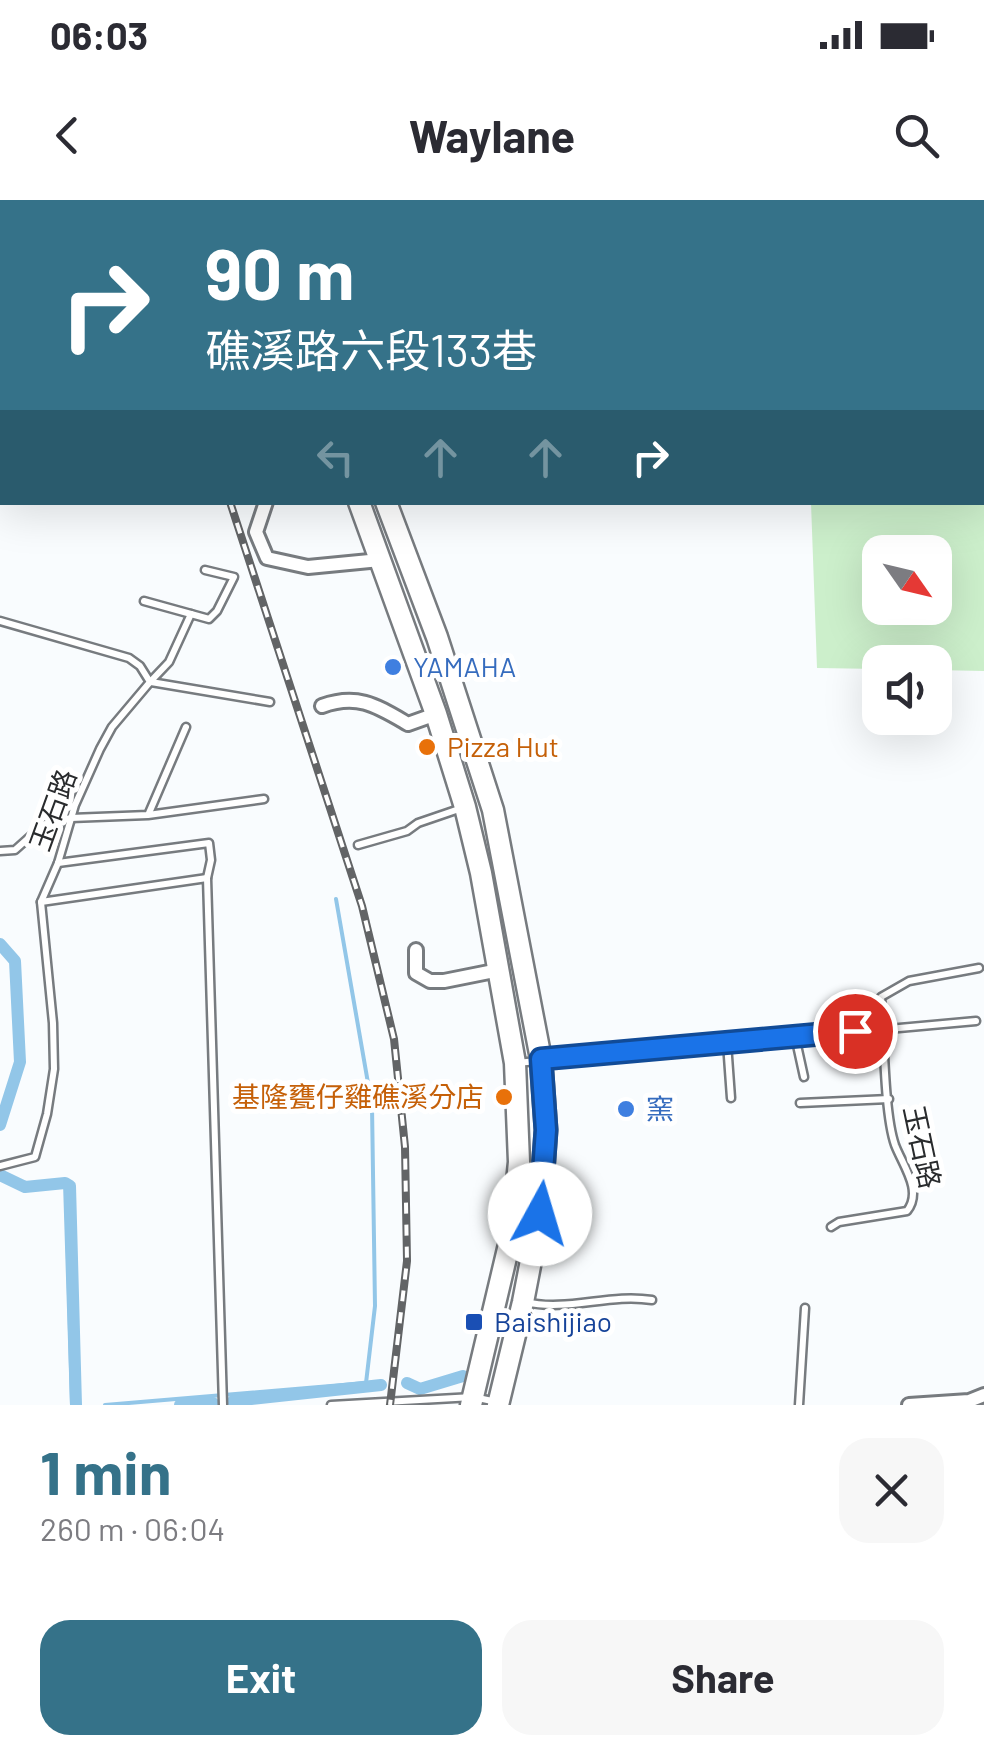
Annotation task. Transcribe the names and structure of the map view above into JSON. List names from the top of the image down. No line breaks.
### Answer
{"streets":{"lane":["玉石路"]},"places":{"other":["YAMAHA","Pizza Hut","基隆甕仔雞礁溪分店","窯"],"transit":["Baishijiao"]},"north":"bottom right","page":{"status":"06:03","header":"Waylane","turn":["90 m","礁溪路六段133巷"],"heading":["1 min","260 m · 06:04"],"buttons":["Exit","Share"]}}
